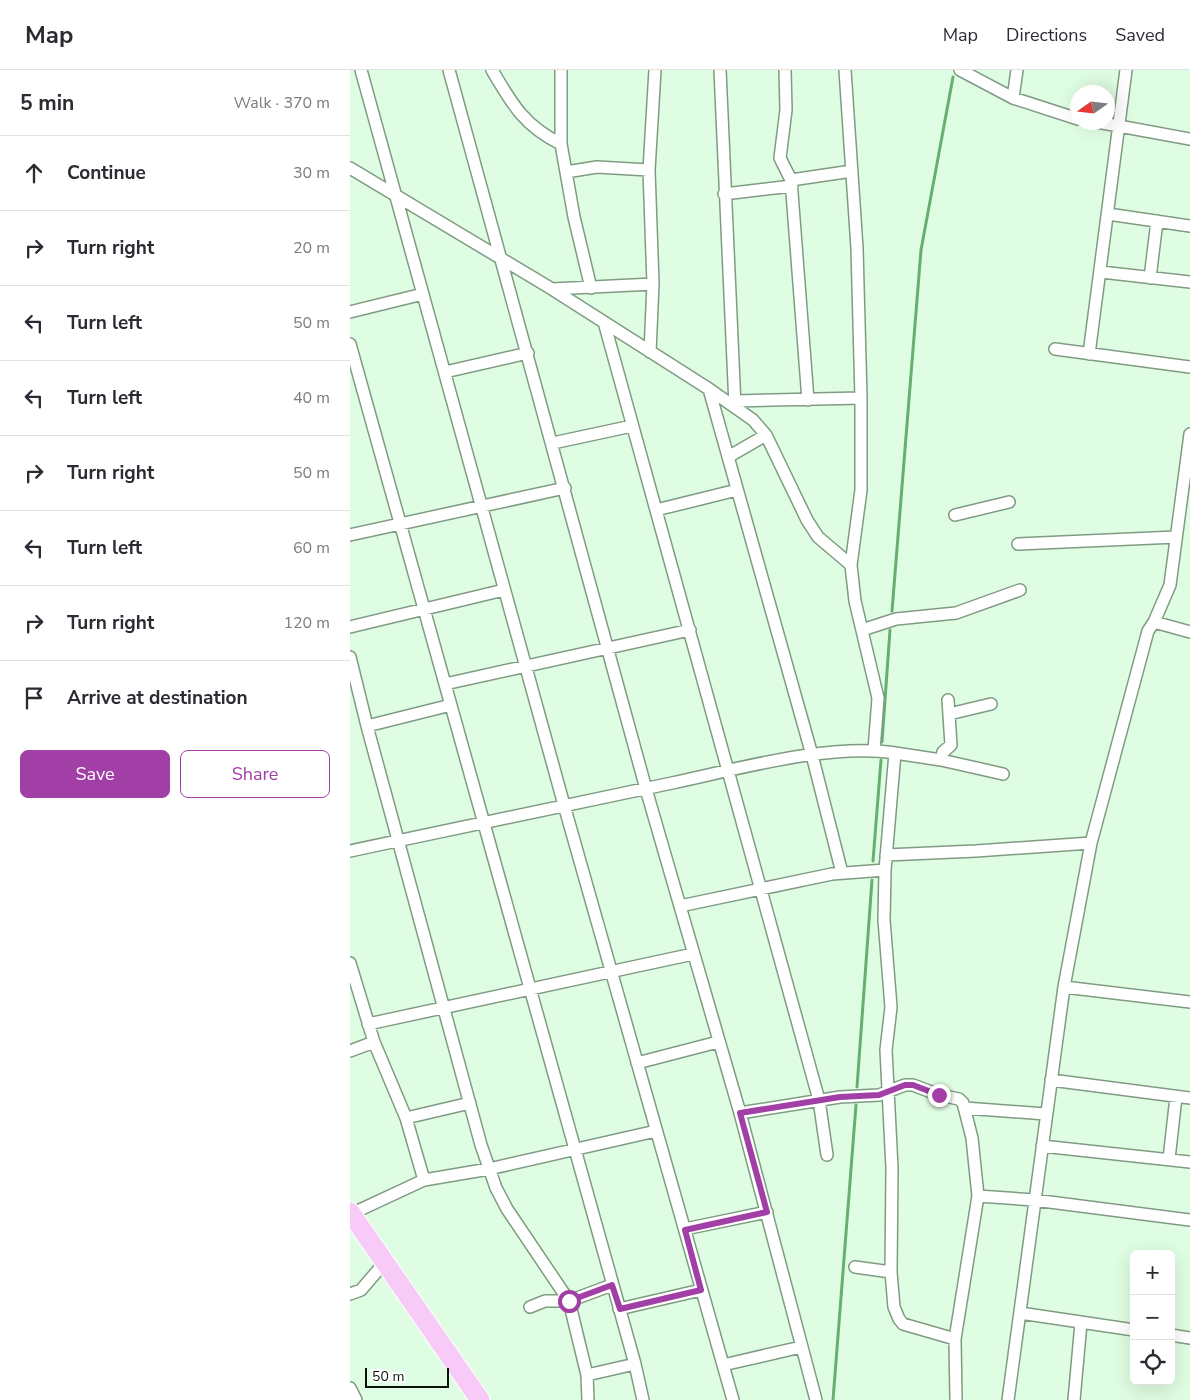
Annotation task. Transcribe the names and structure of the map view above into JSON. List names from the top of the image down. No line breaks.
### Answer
{"scale_bar":"50 m","north":"left","page":{"header":"Map","nav":["Map","Directions","Saved"],"heading":["5 min","Walk · 370 m"],"list":[["Continue","30 m"],["Turn right","20 m"],["Turn left","50 m"],["Turn left","40 m"],["Turn right","50 m"],["Turn left","60 m"],["Turn right","120 m"],"Arrive at destination"],"buttons":["Save","Share"],"map_buttons":["+","−"],"scale":"50 m"}}
